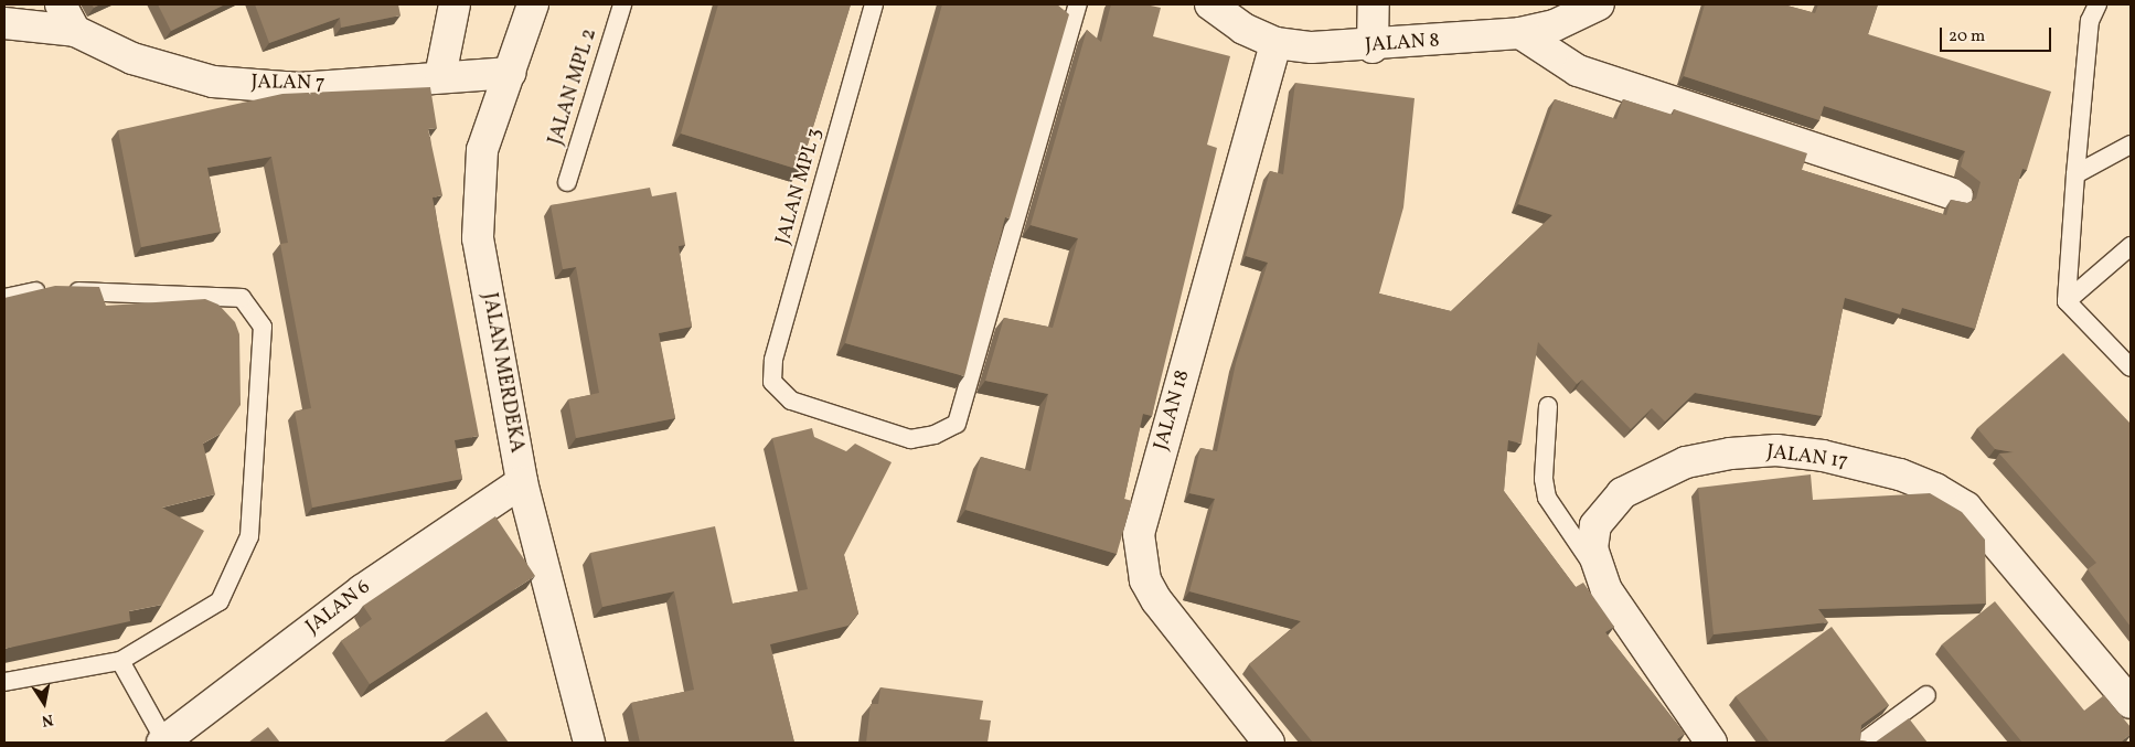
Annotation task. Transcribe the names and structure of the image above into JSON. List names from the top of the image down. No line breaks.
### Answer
{"streets":{"street":["JALAN 8","JALAN 7","JALAN MERDEKA","JALAN 18","JALAN 17","JALAN 6"],"lane":["JALAN MPL 2","JALAN MPL 3"]},"crossings":[["JALAN 8","JALAN 18"],["JALAN 7","JALAN MERDEKA"],["JALAN MERDEKA","JALAN 6"]],"scale_bar":"20 m","north":"bottom"}
